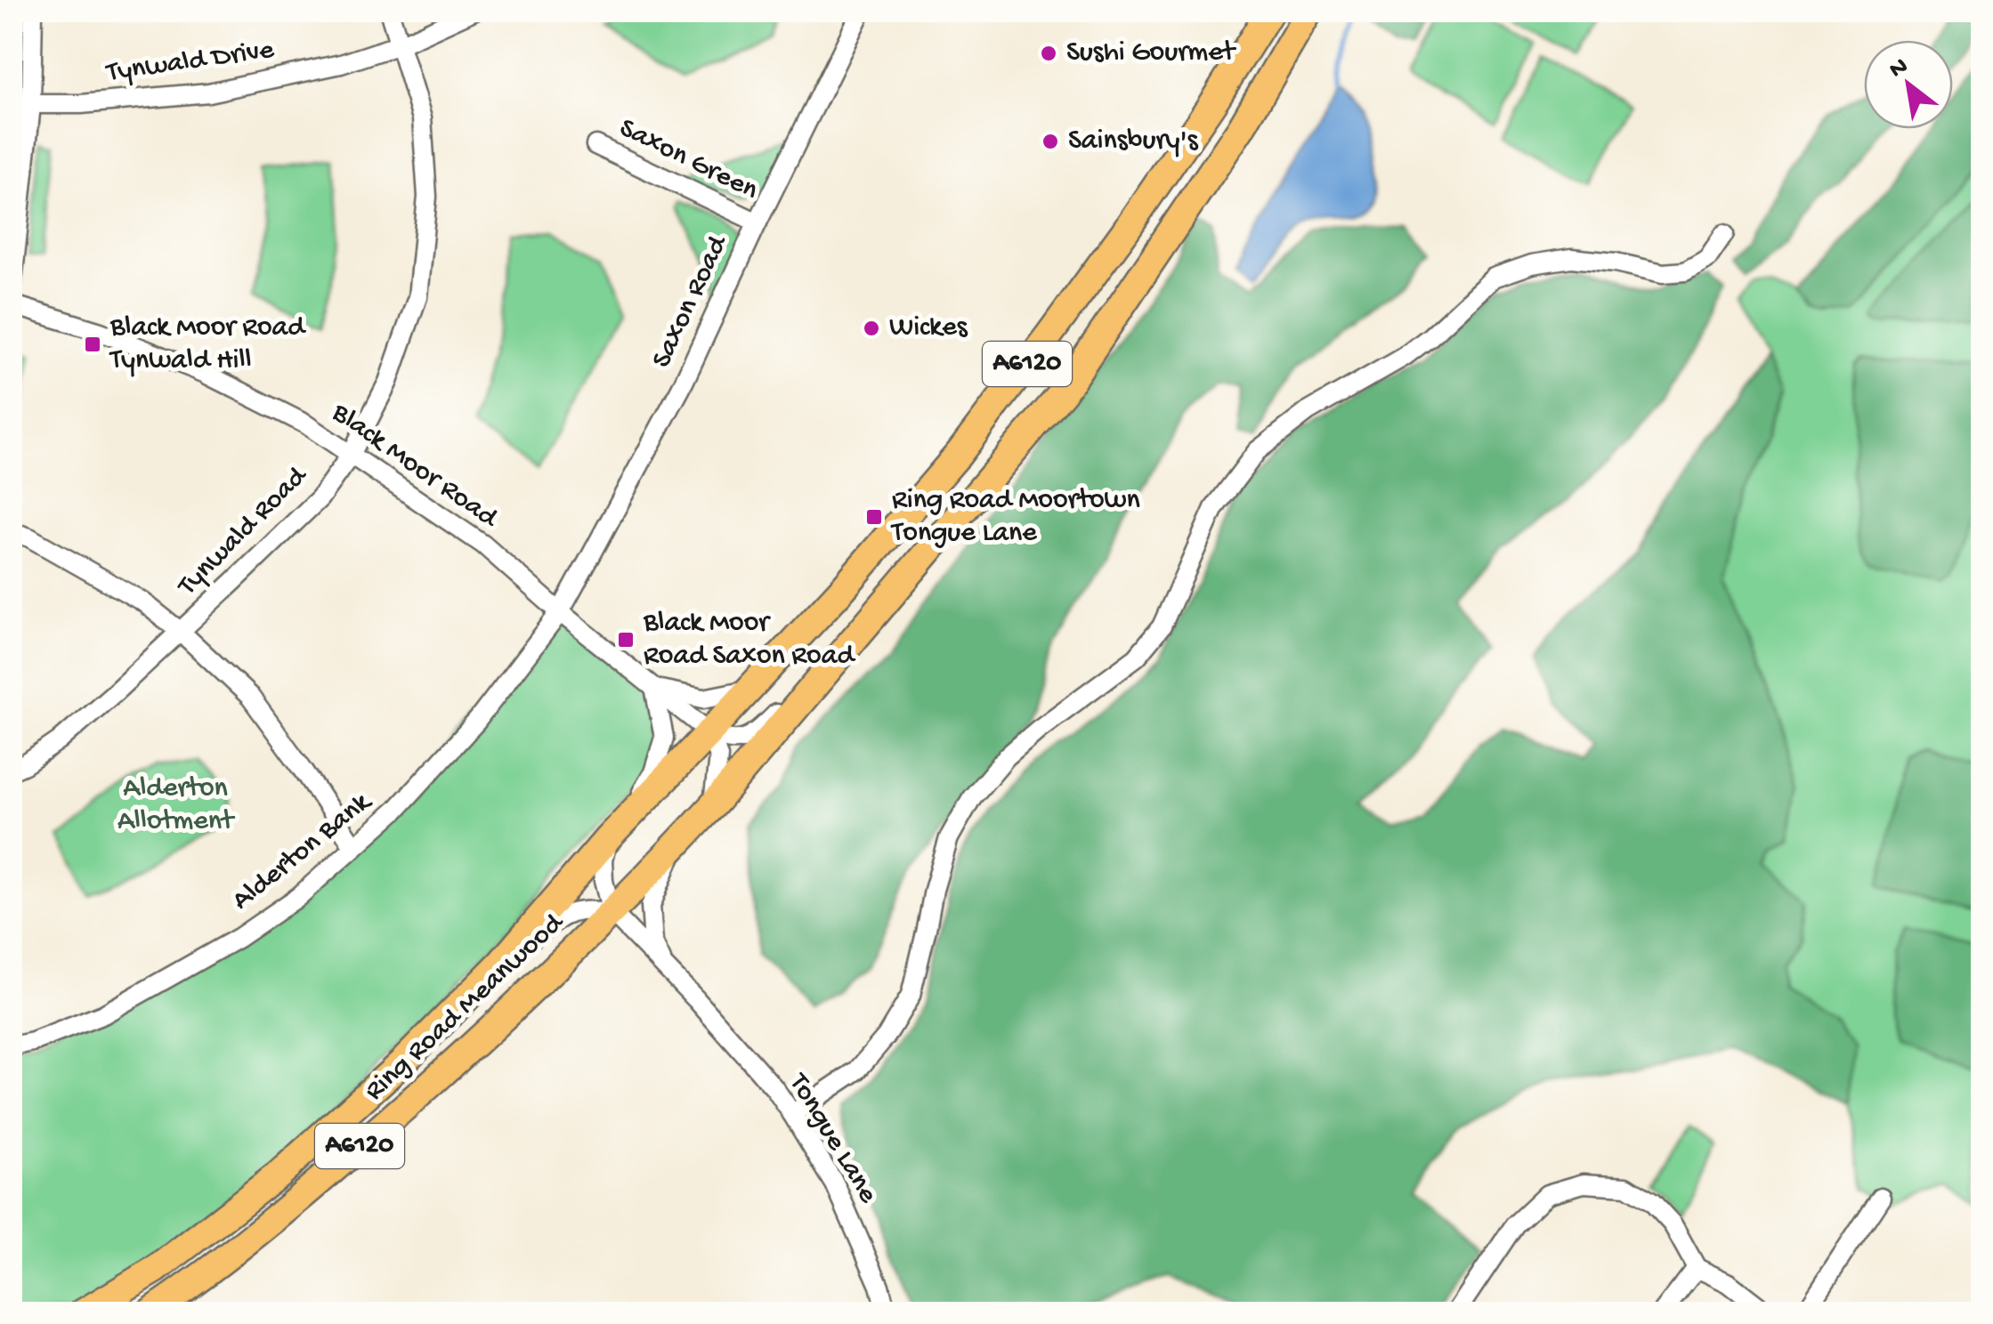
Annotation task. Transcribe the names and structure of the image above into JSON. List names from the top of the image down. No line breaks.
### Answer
{"streets":{"highway":["A6120","Ring Road Meanwood"],"street":["Tynwald Drive","Saxon Green","Saxon Road","Black Moor Road","Tynwald Road","Alderton Bank","Tongue Lane"]},"crossings":[["Tynwald Drive","Tynwald Road"],["Saxon Green","Saxon Road"],["Saxon Road","Black Moor Road"],["Saxon Road","Alderton Bank"],["A6120","Black Moor Road"],["A6120","Ring Road Meanwood"],["A6120","Tongue Lane"],["Black Moor Road","Tynwald Road"],["Black Moor Road","Alderton Bank"],["Ring Road Meanwood","Tongue Lane"]],"parks":["Alderton Allotment"],"places":{"other":["Sushi Gourmet","Sainsbury's","Wickes"],"transit":["Black Moor Road Tynwald Hill","Ring Road Moortown Tongue Lane","Black Moor Road Saxon Road"]},"north":"top left"}
